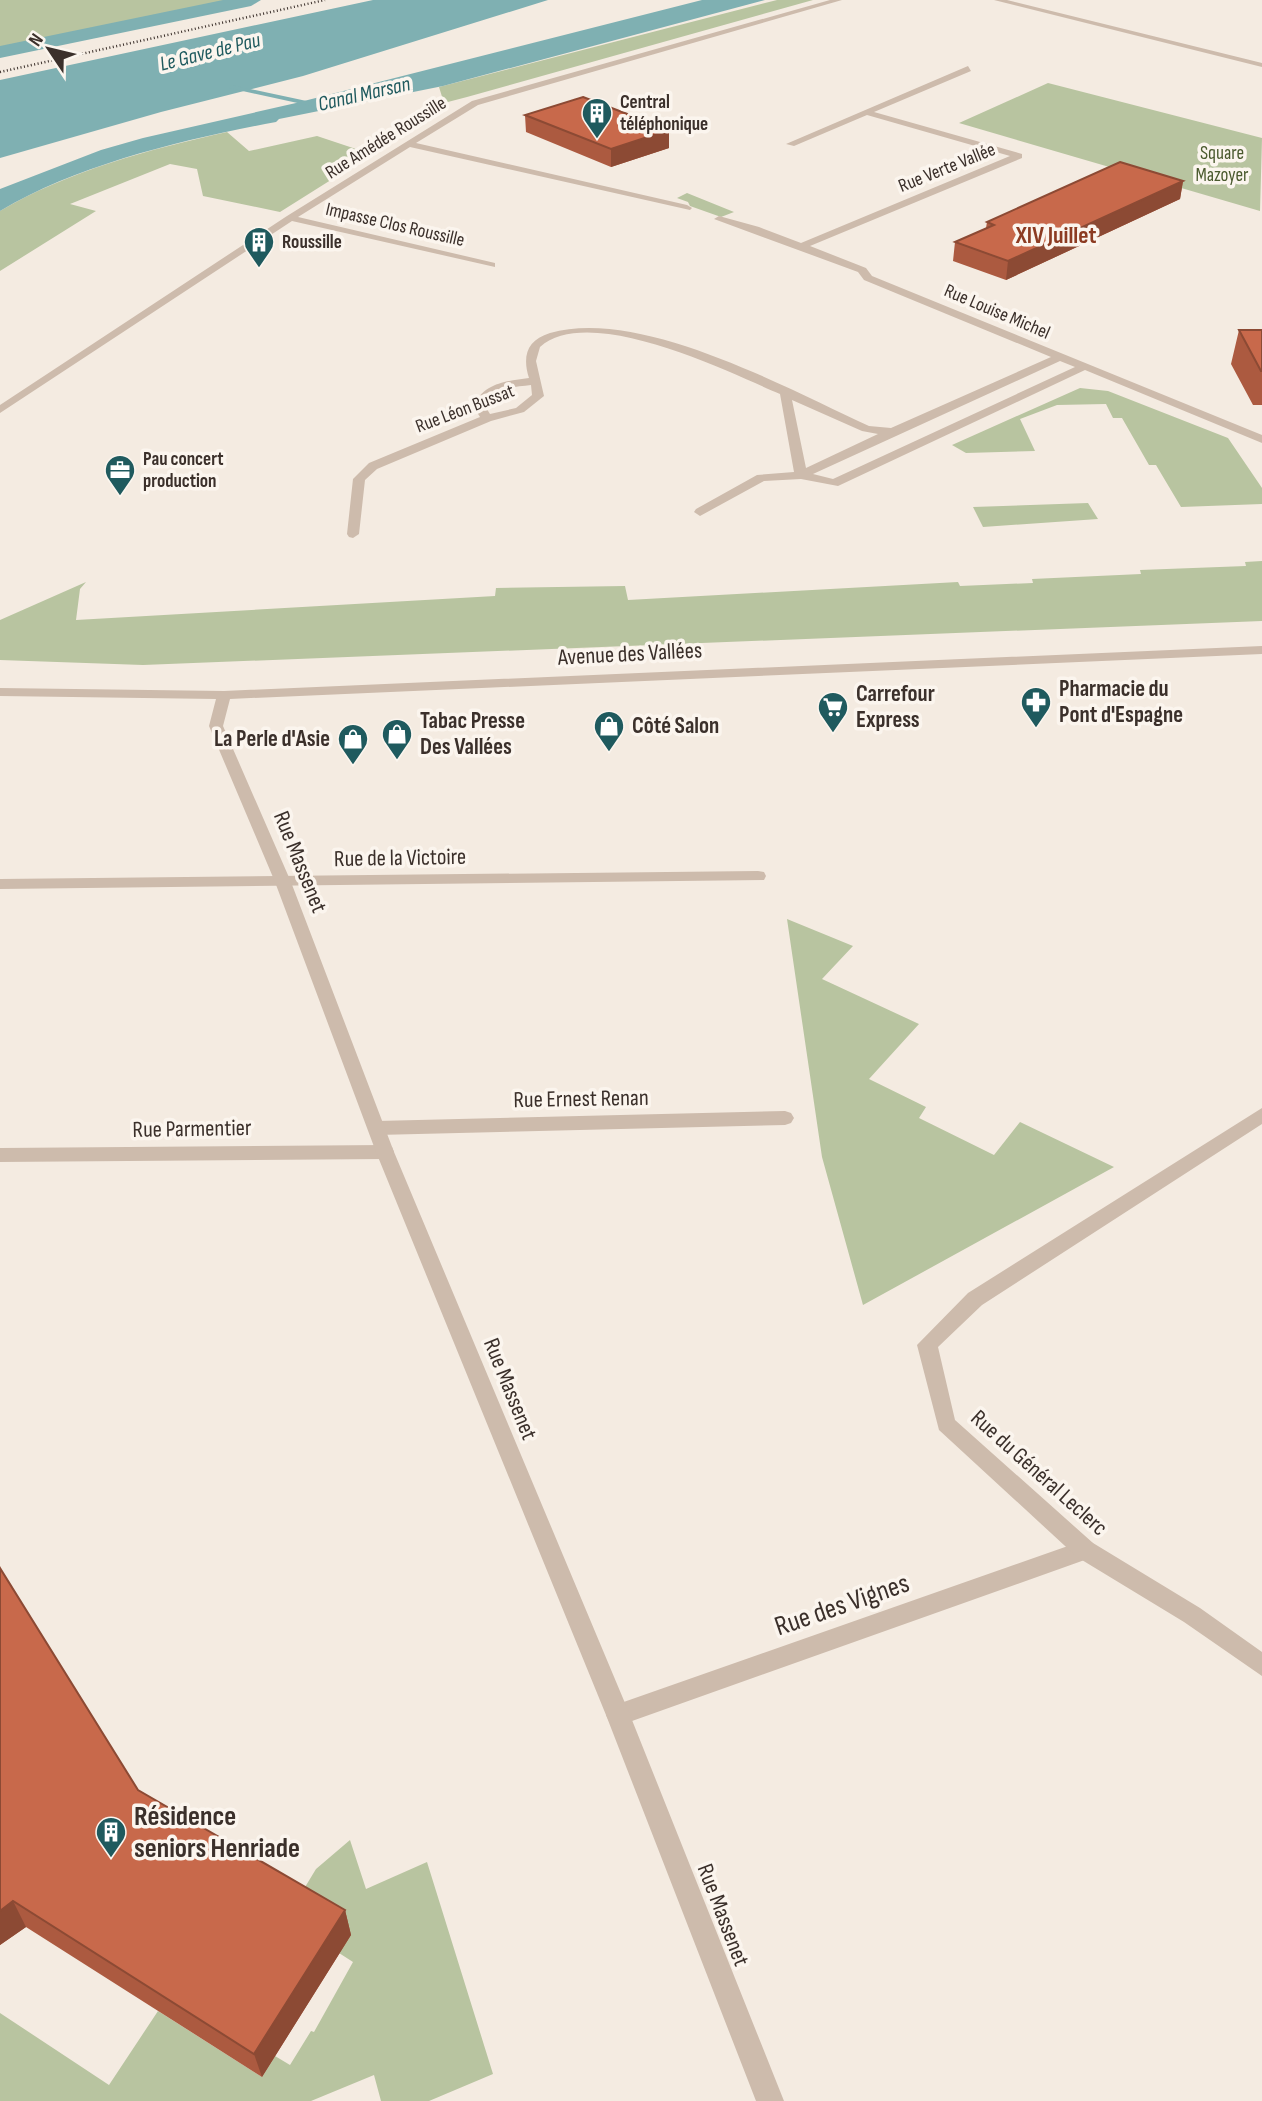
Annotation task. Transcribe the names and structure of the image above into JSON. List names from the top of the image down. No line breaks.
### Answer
{"streets":{"street":["Rue Amédée Roussille","Rue Verte Vallée","Impasse Clos Roussille","Rue Louise Michel","Rue Léon Bussat","Avenue des Vallées","Rue de la Victoire","Rue Massenet","Rue Ernest Renan","Rue Parmentier","Rue du Général Leclerc","Rue des Vignes"]},"crossings":[["Rue Amédée Roussille","Impasse Clos Roussille"],["Rue Verte Vallée","Rue Louise Michel"],["Avenue des Vallées","Rue Massenet"],["Rue de la Victoire","Rue Massenet"],["Rue Massenet","Rue Ernest Renan"],["Rue Massenet","Rue Parmentier"],["Rue Massenet","Rue des Vignes"],["Rue du Général Leclerc","Rue des Vignes"]],"districts":["XIV Juillet"],"water":["Le Gave de Pau","Canal Marsan"],"parks":["Square Mazoyer"],"places":{"building":["Central téléphonique","Roussille","Résidence seniors Henriade"],"office":["Pau concert production"],"pharmacy":["Pharmacie du Pont d'Espagne"],"supermarket":["Carrefour Express"],"shop":["Côté Salon","Tabac Presse Des Vallées","La Perle d'Asie"]},"north":"top left"}
